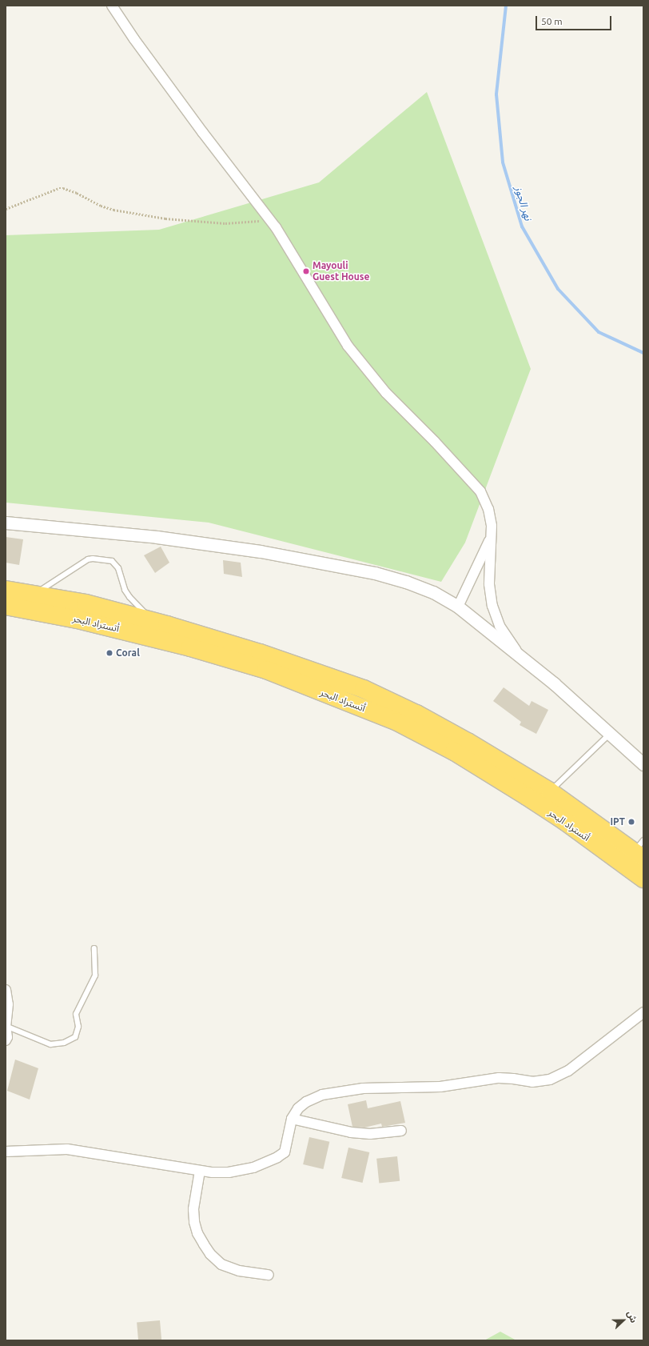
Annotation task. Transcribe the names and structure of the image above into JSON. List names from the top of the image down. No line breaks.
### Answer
{"streets":{"highway":["أتستراد البحر"]},"water":["نهر الجوز"],"places":["Mayouli Guest House","Coral","IPT"],"scale_bar":"50 m","north":"right"}
